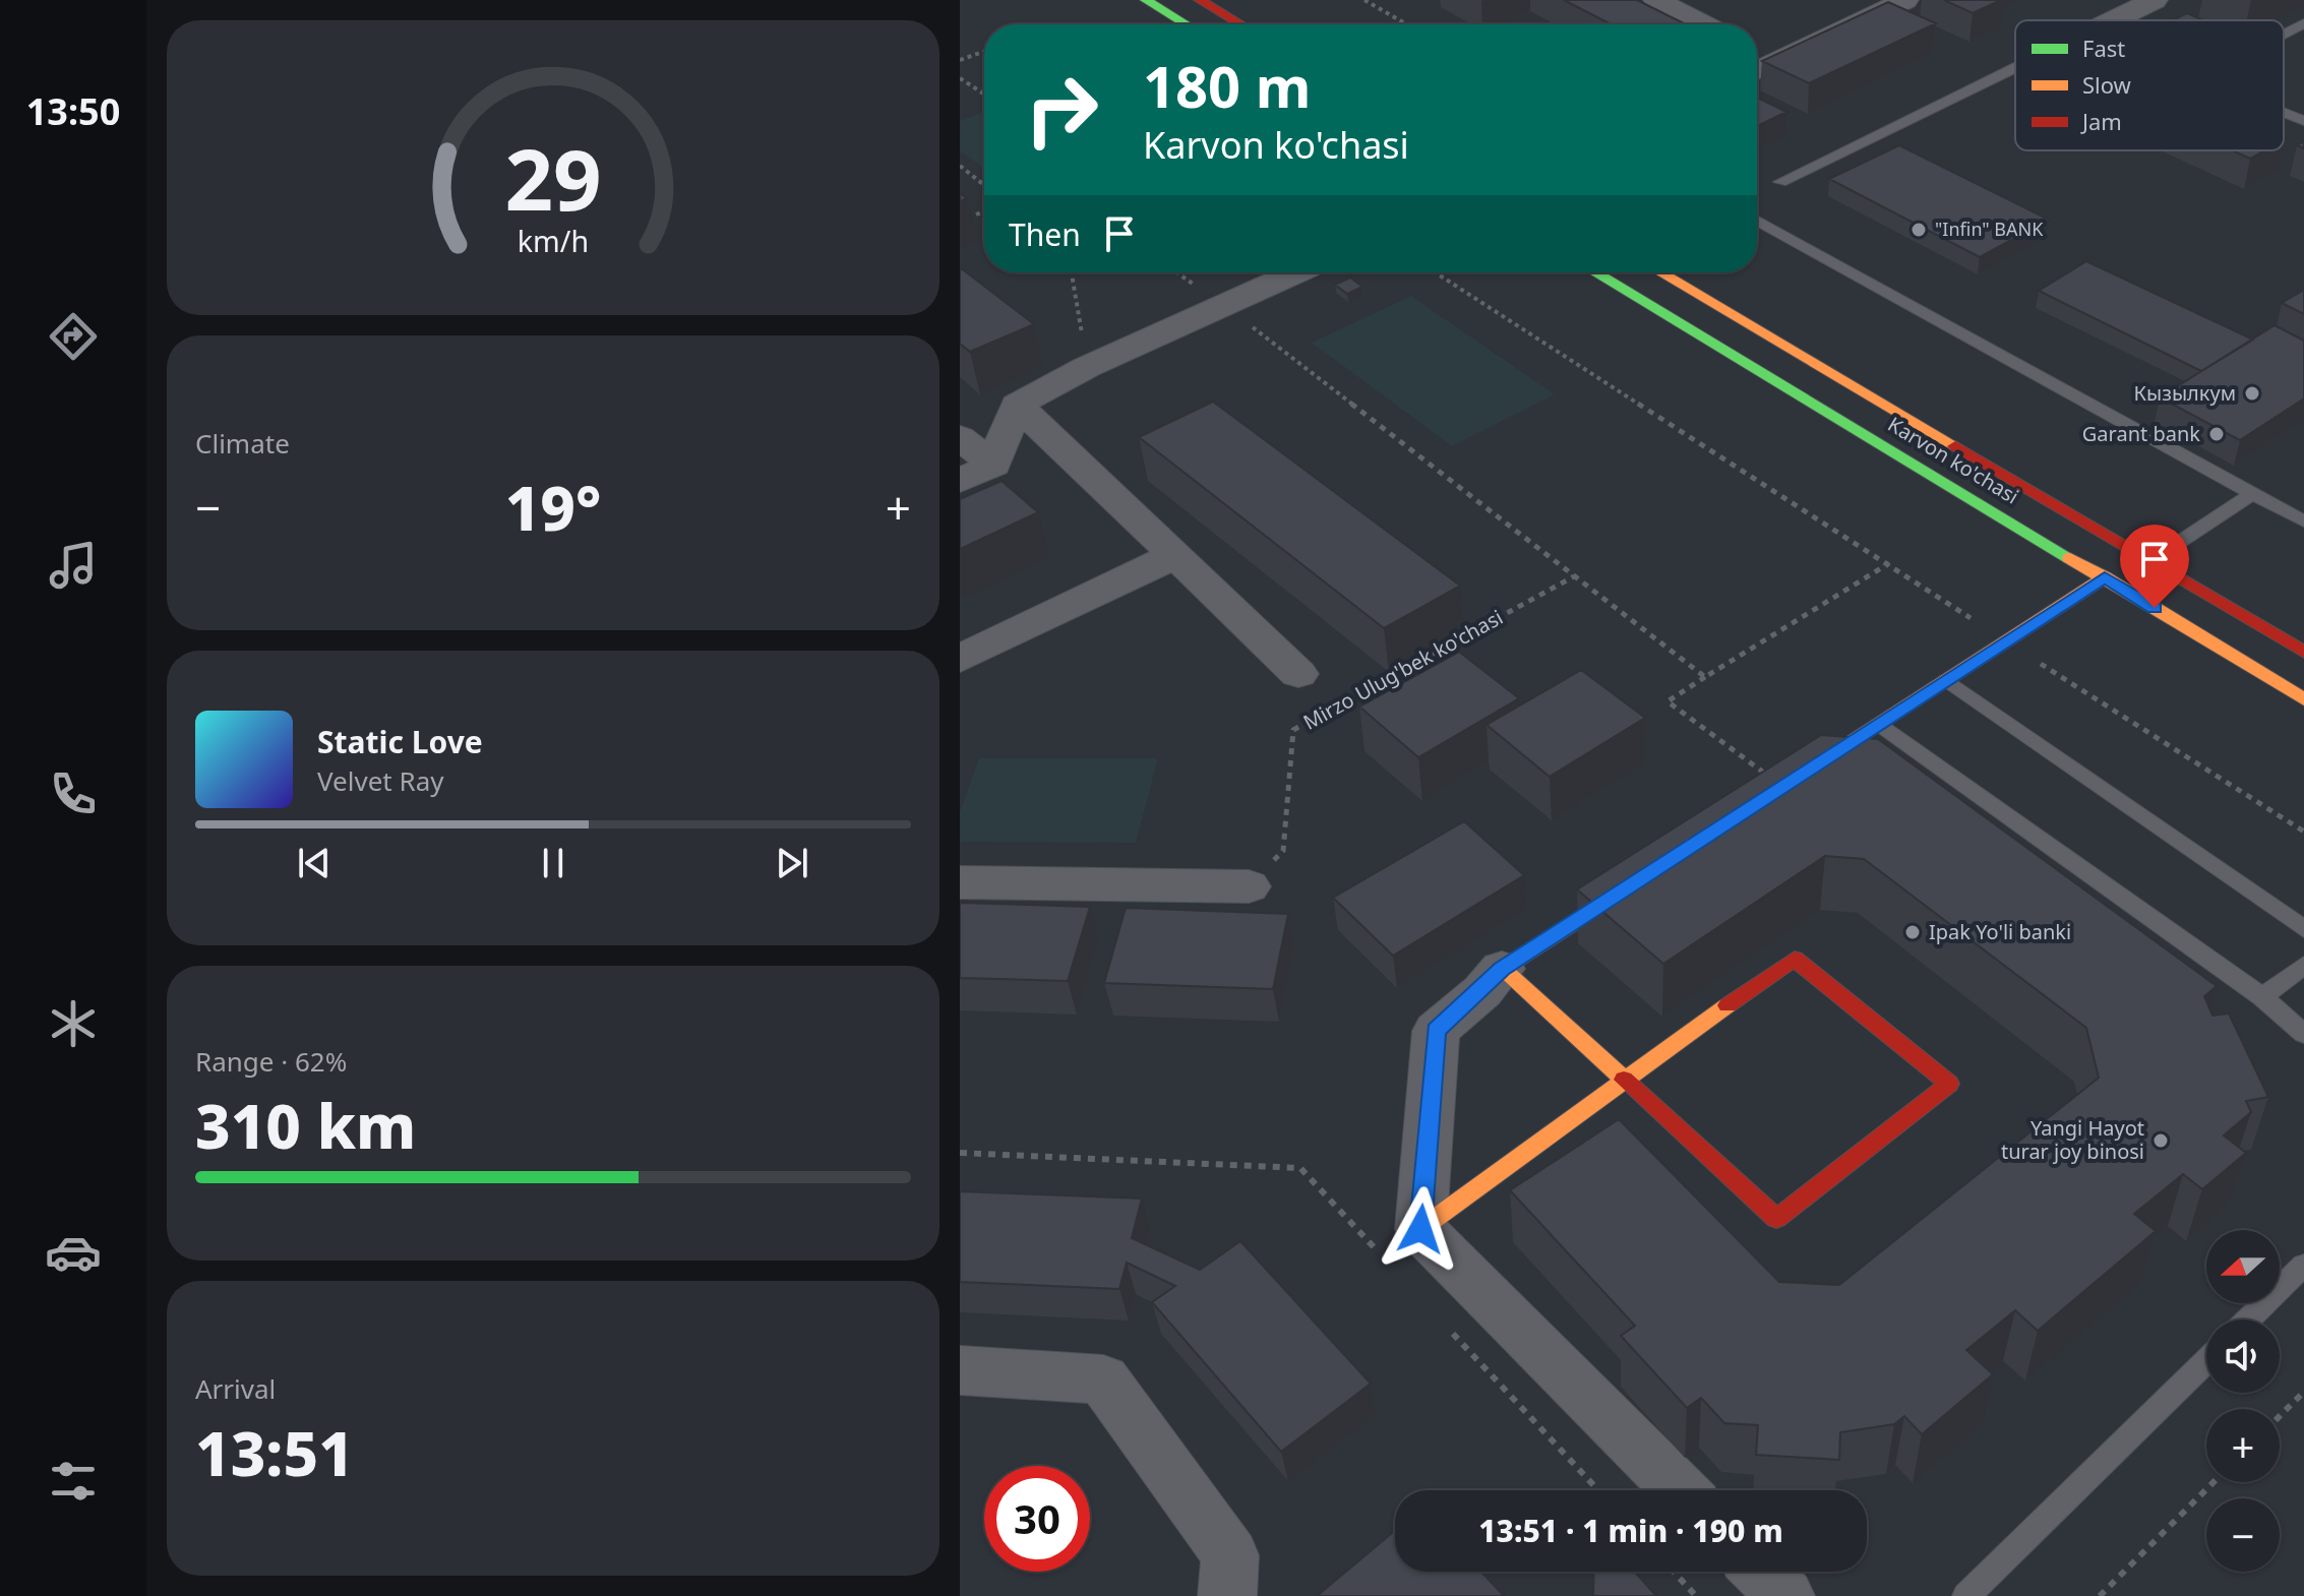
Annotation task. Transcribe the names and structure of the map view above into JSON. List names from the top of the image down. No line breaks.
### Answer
{"streets":{"main road":["Karvon ko'chasi"],"path":["Mirzo Ulug'bek ko'chasi"]},"places":["\"Infin\" BANK","Кызылкум","Garant bank","Ipak Yo'li banki","Yangi Hayot turar joy binosi"],"legend":["Fast","Slow","Jam"],"north":"left","page":{"tabs":"13:50","turn":["180 m","Karvon ko'chasi"],"then":"Then","tile":["Climate",["Range · 62%","310 km"],["Arrival","13:51"]],"heat":["−","19°","+"],"song":["Static Love","Velvet Ray"],"map_buttons":["+","−"],"limit":"30","trip":"13:51 · 1 min · 190 m","gauge":["29","km/h"]}}
